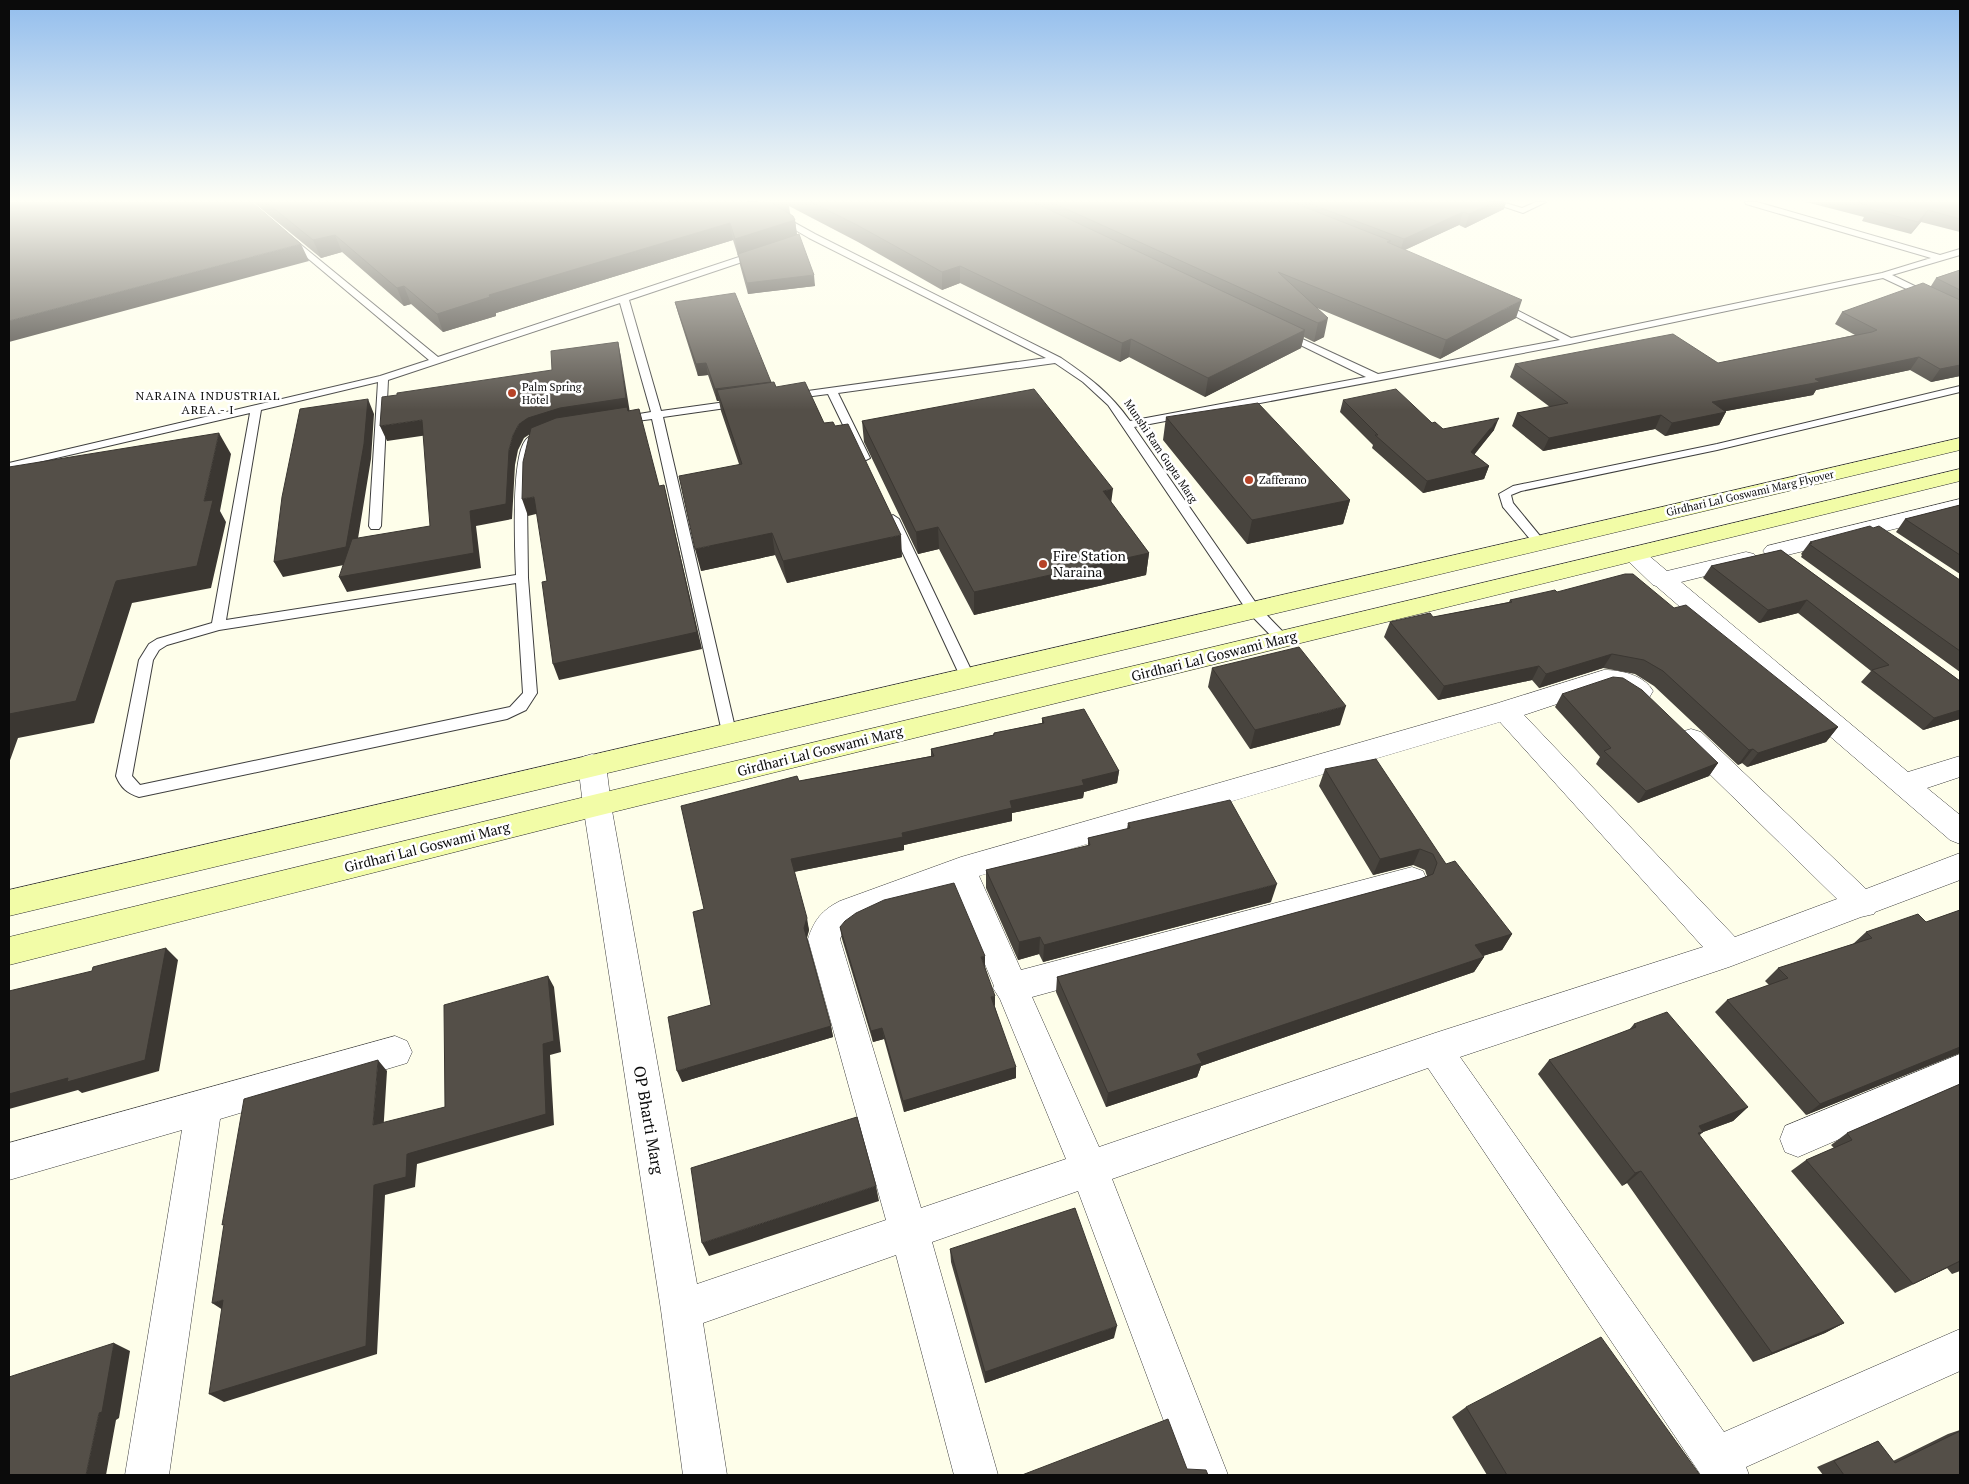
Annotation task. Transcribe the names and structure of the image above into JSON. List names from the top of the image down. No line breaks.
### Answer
{"streets":{"main road":["Girdhari Lal Goswami Marg Flyover","Girdhari Lal Goswami Marg"],"street":["OP Bharti Marg"],"lane":["Munshi Ram Gupta Marg"]},"crossings":[["Munshi Ram Gupta Marg","Girdhari Lal Goswami Marg"],["Girdhari Lal Goswami Marg","OP Bharti Marg"]],"districts":["NARAINA INDUSTRIAL AREA - I"],"places":["Palm Spring Hotel","Zafferano","Fire Station Naraina"]}
